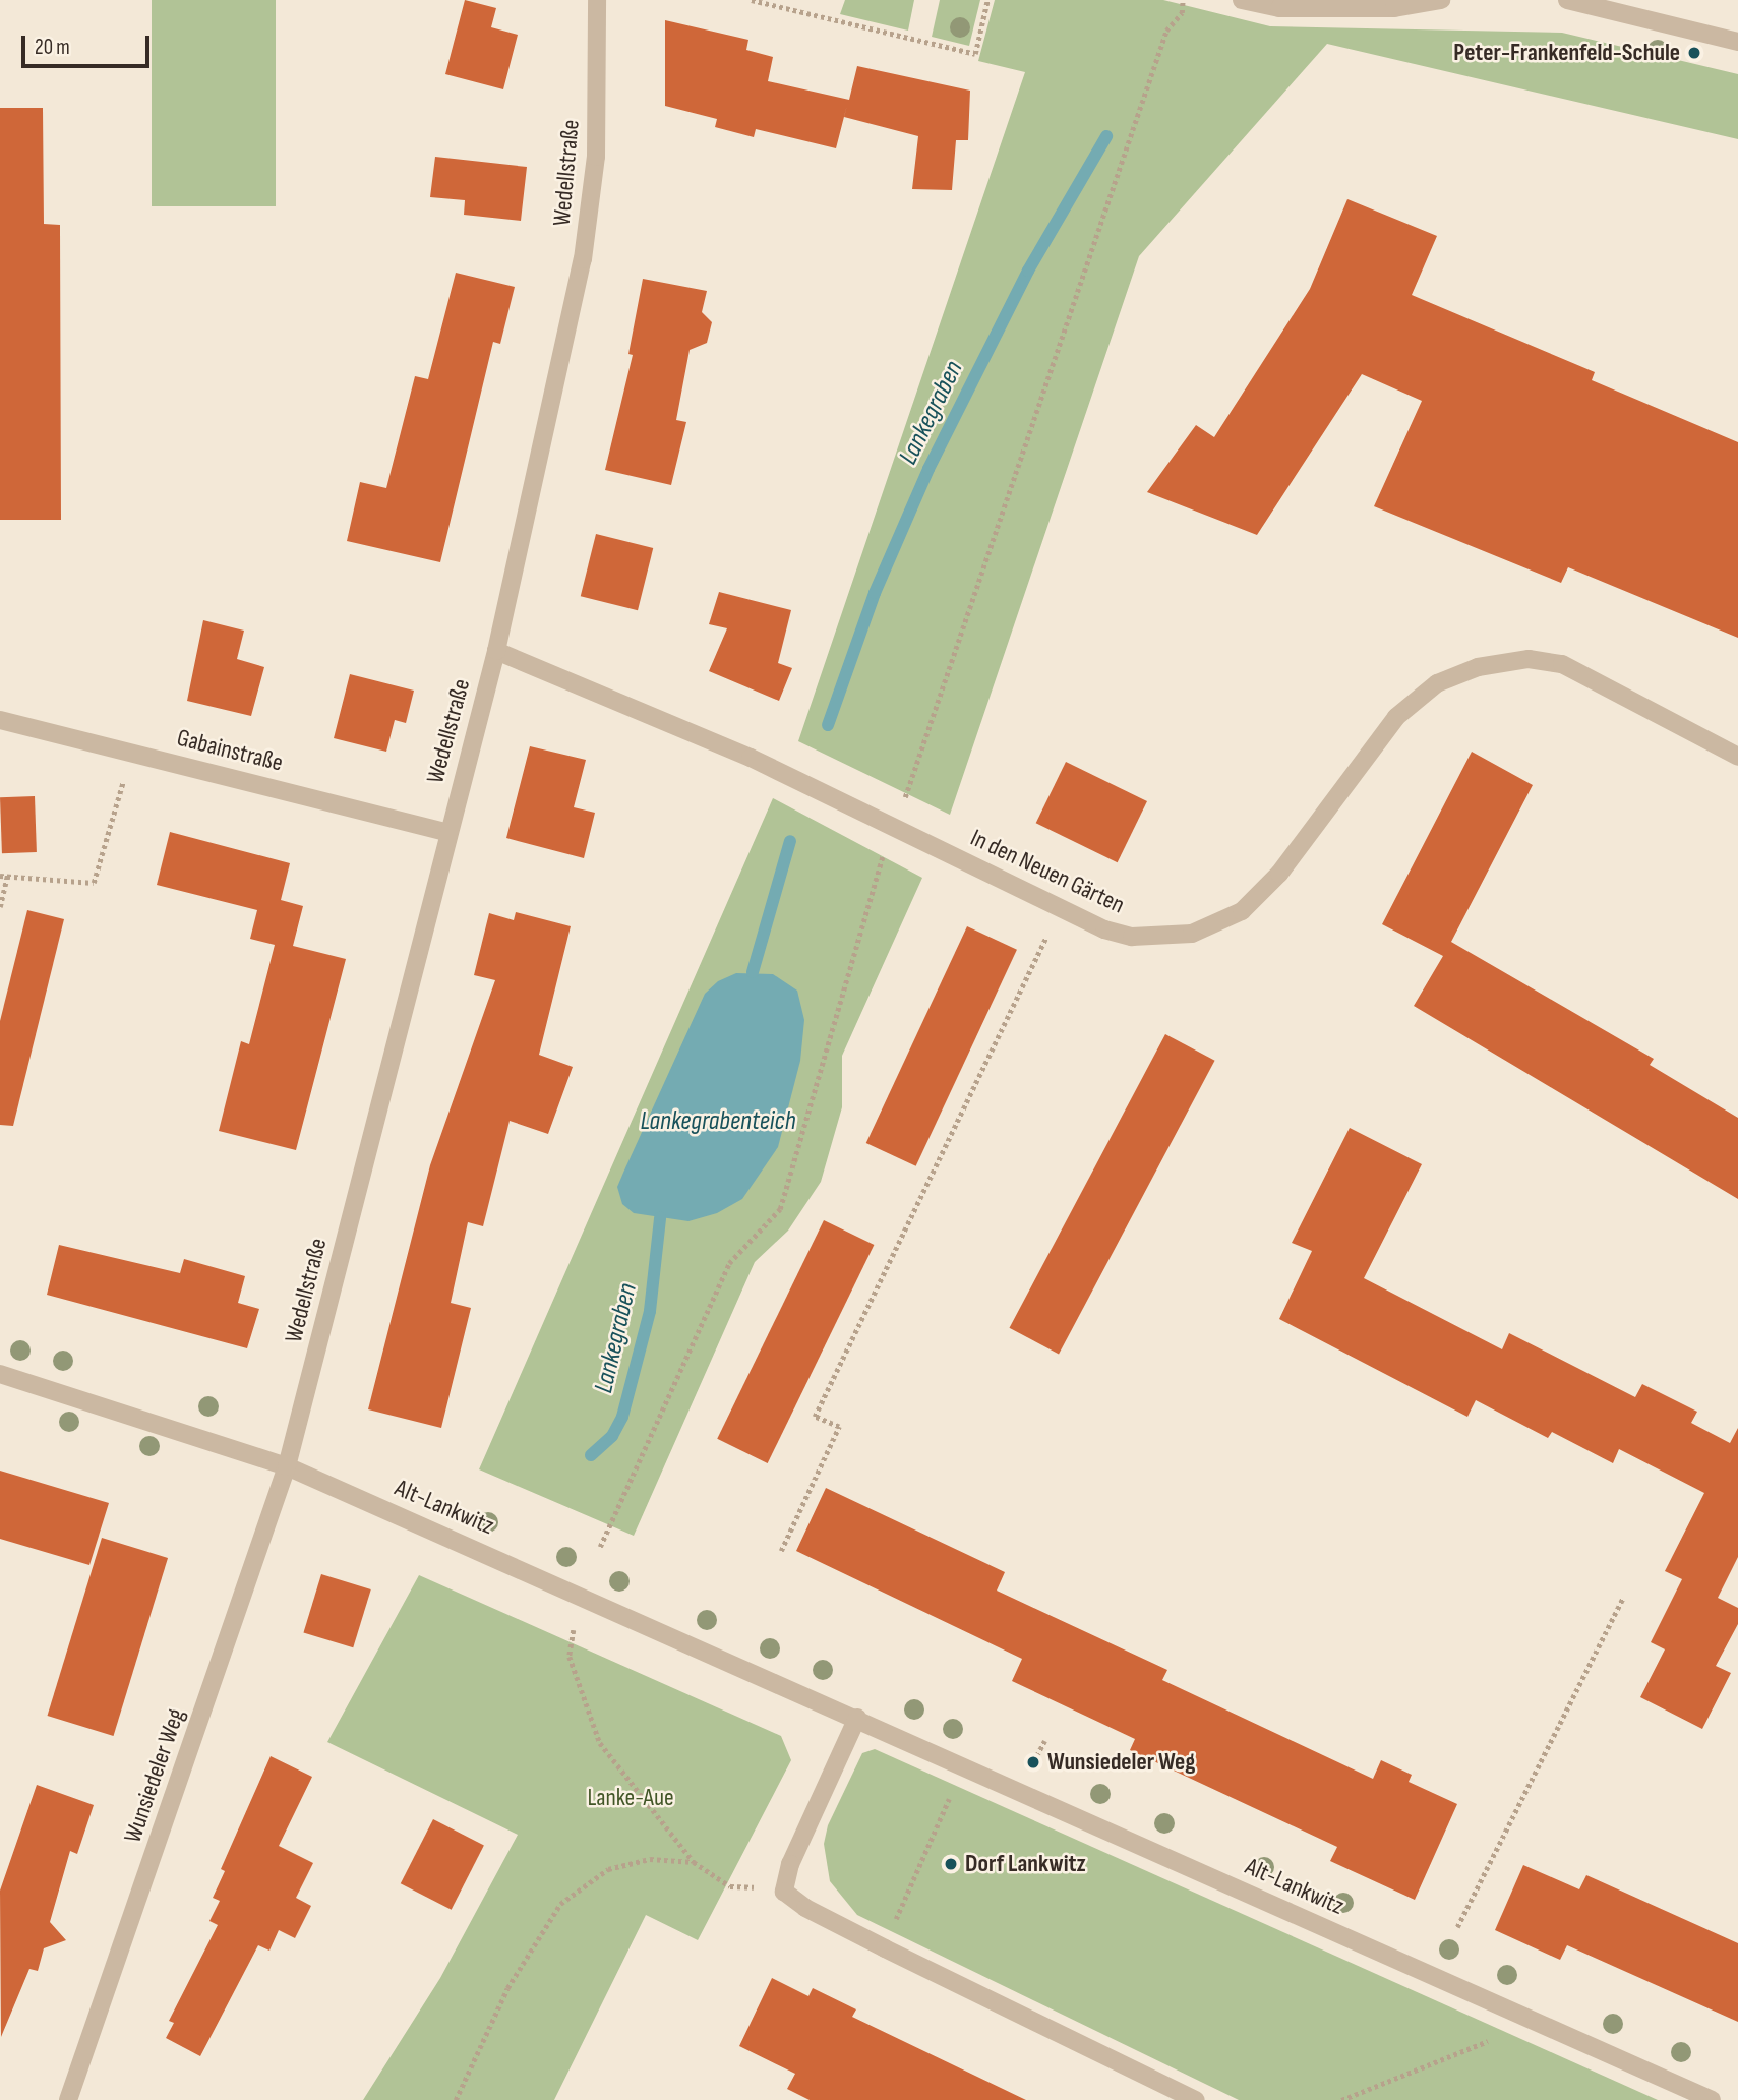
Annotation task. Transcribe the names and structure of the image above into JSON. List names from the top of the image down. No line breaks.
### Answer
{"streets":{"street":["Wedellstraße","Gabainstraße","In den Neuen Gärten","Alt-Lankwitz","Wunsiedeler Weg"]},"crossings":[["Wedellstraße","Gabainstraße"],["Wedellstraße","In den Neuen Gärten"],["Wedellstraße","Alt-Lankwitz"],["Wedellstraße","Wunsiedeler Weg"],["Alt-Lankwitz","Wunsiedeler Weg"]],"water":["Lankegraben","Lankegrabenteich"],"parks":["Lanke-Aue"],"places":["Peter-Frankenfeld-Schule","Wunsiedeler Weg","Dorf Lankwitz"],"scale_bar":"20 m"}
